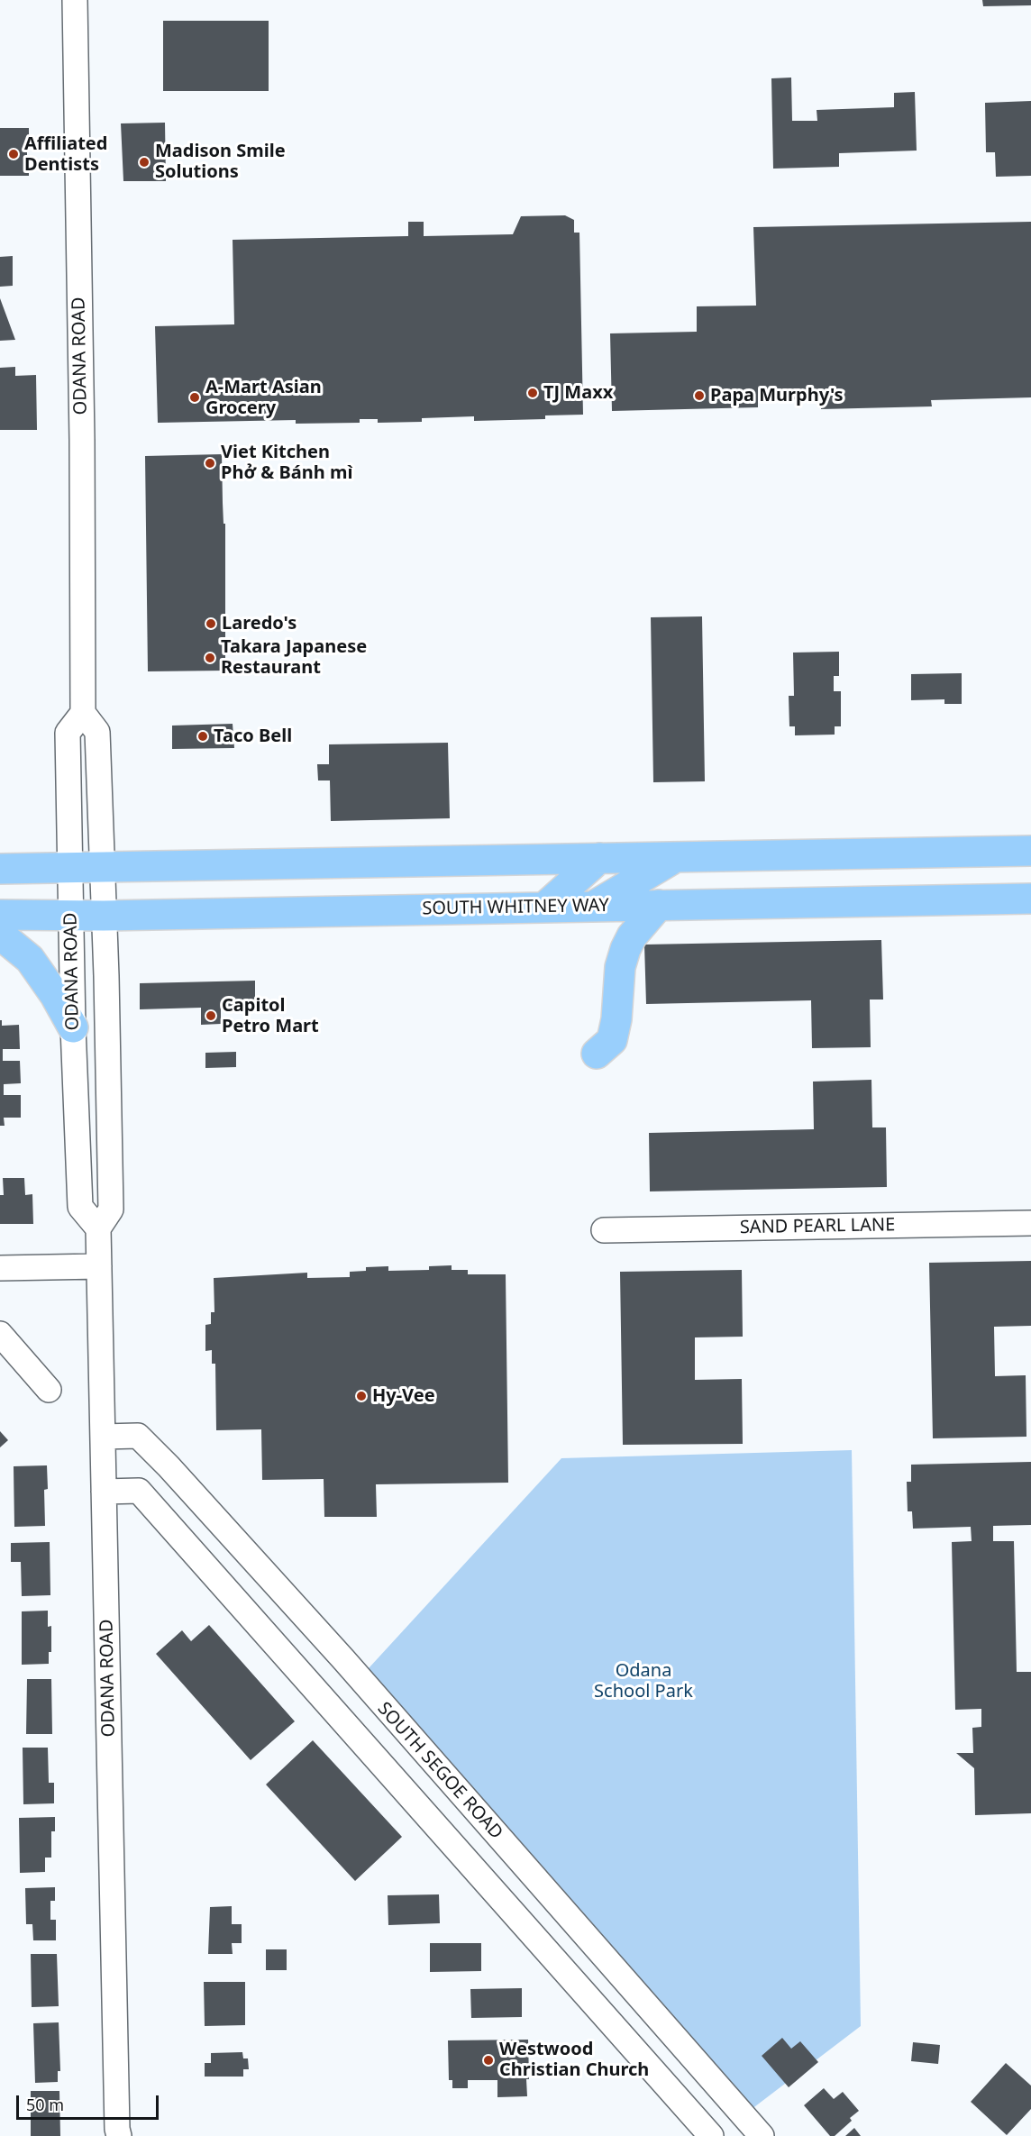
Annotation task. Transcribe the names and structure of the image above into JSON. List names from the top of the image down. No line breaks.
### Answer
{"streets":{"main road":["SOUTH WHITNEY WAY"],"street":["ODANA ROAD","SAND PEARL LANE","SOUTH SEGOE ROAD"]},"crossings":[["ODANA ROAD","SOUTH WHITNEY WAY"],["ODANA ROAD","SOUTH SEGOE ROAD"]],"parks":["Odana School Park"],"places":["Affiliated Dentists","Madison Smile Solutions","TJ Maxx","Papa Murphy's","A-Mart Asian Grocery","Viet Kitchen Phở & Bánh mì","Laredo's","Takara Japanese Restaurant","Taco Bell","Capitol Petro Mart","Hy-Vee","Westwood Christian Church"],"scale_bar":"50 m"}
